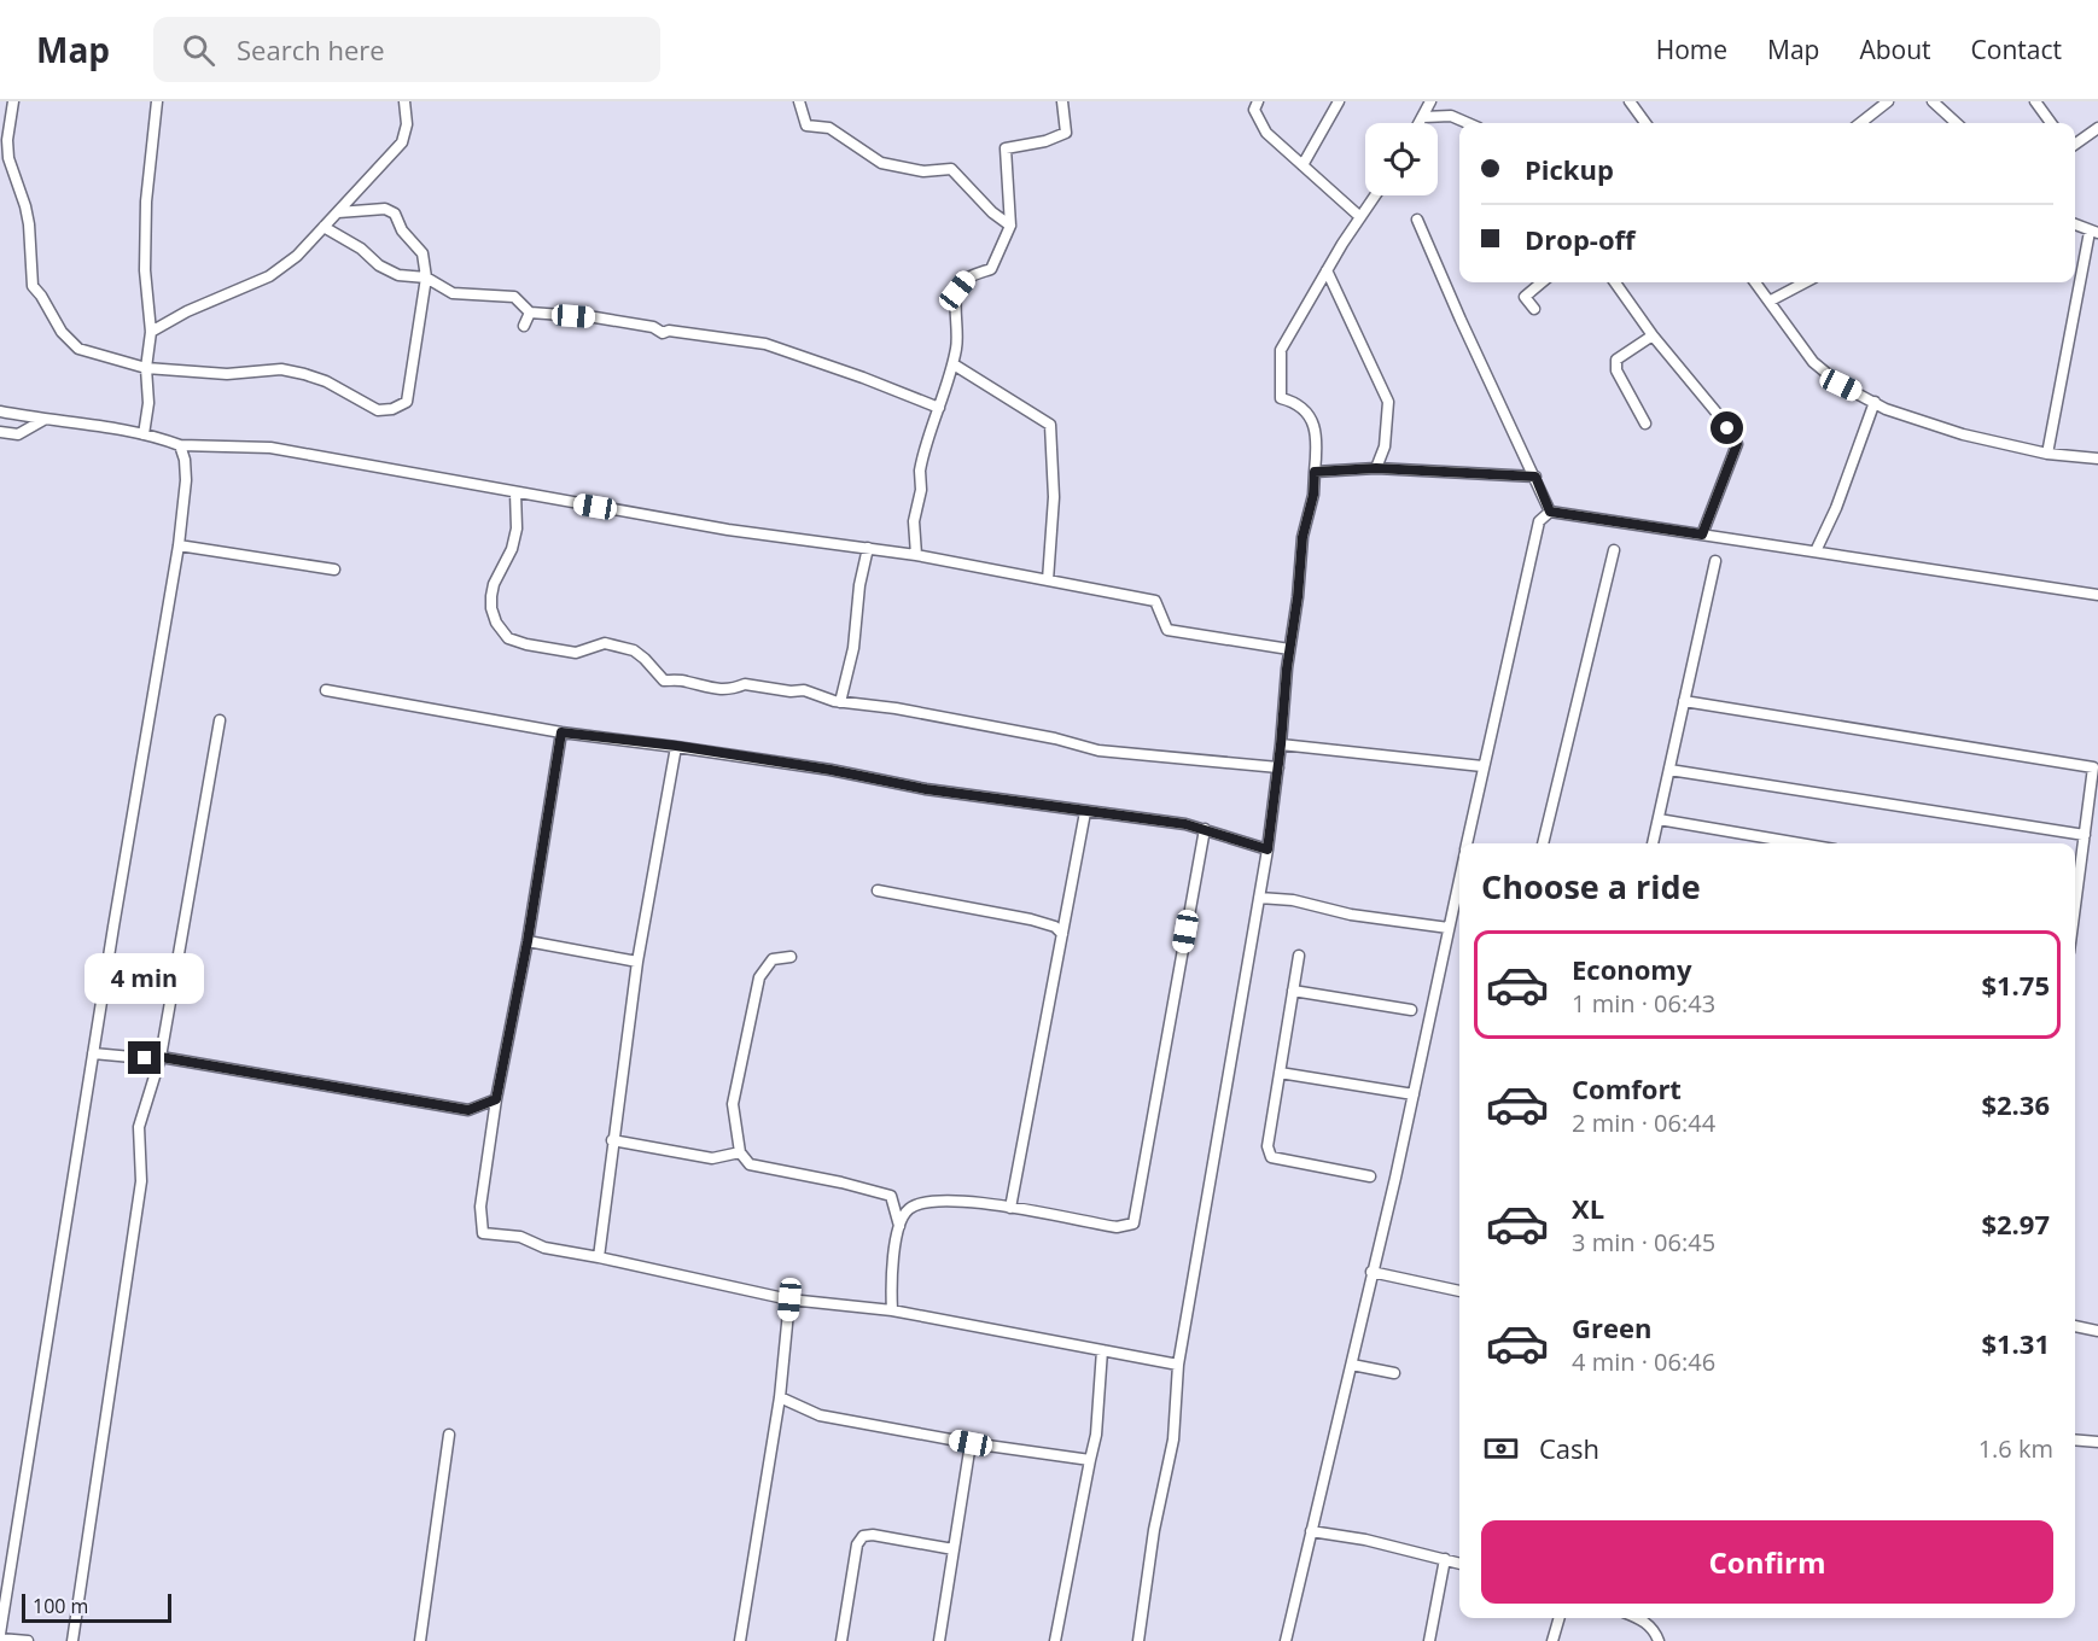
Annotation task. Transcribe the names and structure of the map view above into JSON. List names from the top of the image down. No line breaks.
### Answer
{"scale_bar":"100 m","page":{"header":"Map","search":"Search here","nav":["Home","Map","About","Contact"],"banner":["Pickup","Drop-off"],"heading":"Choose a ride","list":[{"name":"Economy","note":"1 min · 06:43","value":"$1.75"},{"name":"Comfort","note":"2 min · 06:44","value":"$2.36"},{"name":"XL","note":"3 min · 06:45","value":"$2.97"},{"name":"Green","note":"4 min · 06:46","value":"$1.31"}],"bubble":"4 min","pay":["Cash","1.6 km"],"buttons":"Confirm","scale":"100 m"}}
